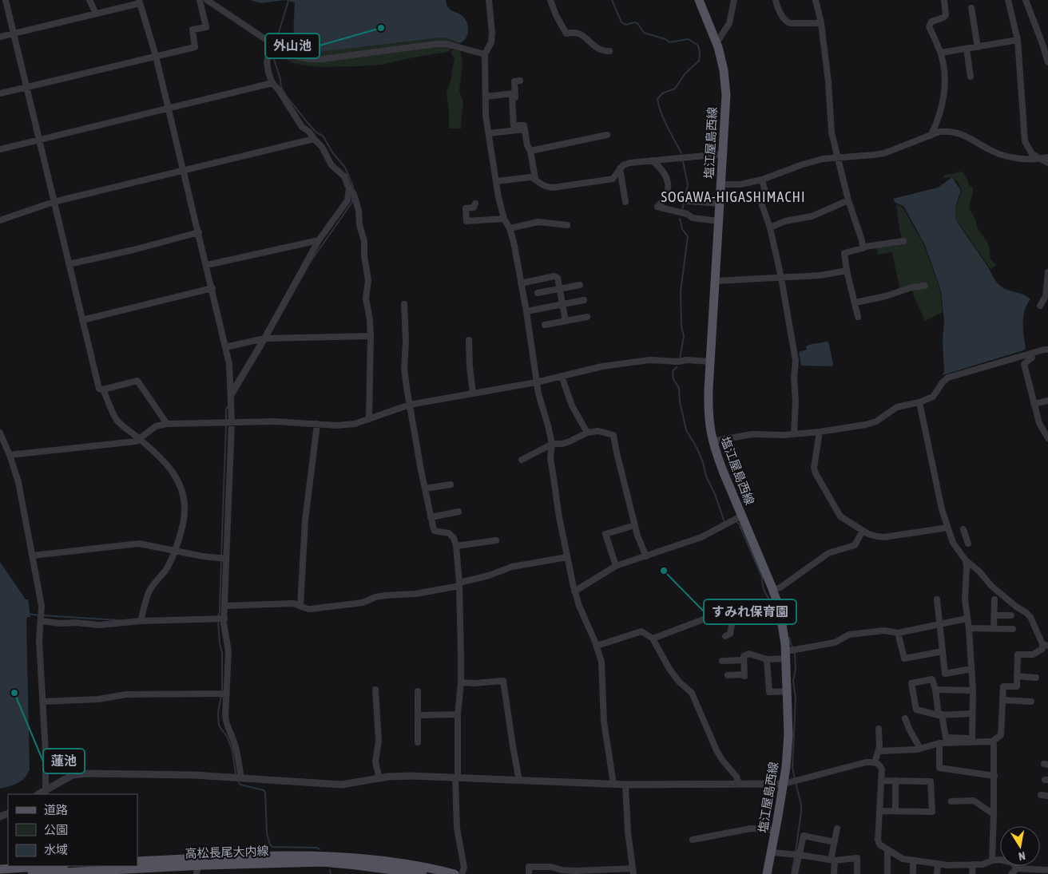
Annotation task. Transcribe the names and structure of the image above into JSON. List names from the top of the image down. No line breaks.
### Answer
{"streets":{"main road":["塩江屋島西線","高松長尾大内線"]},"districts":["SOGAWA-HIGASHIMACHI"],"places":["外山池","すみれ保育園","蓮池"],"legend":["道路","公園","水域"],"north":"bottom"}
